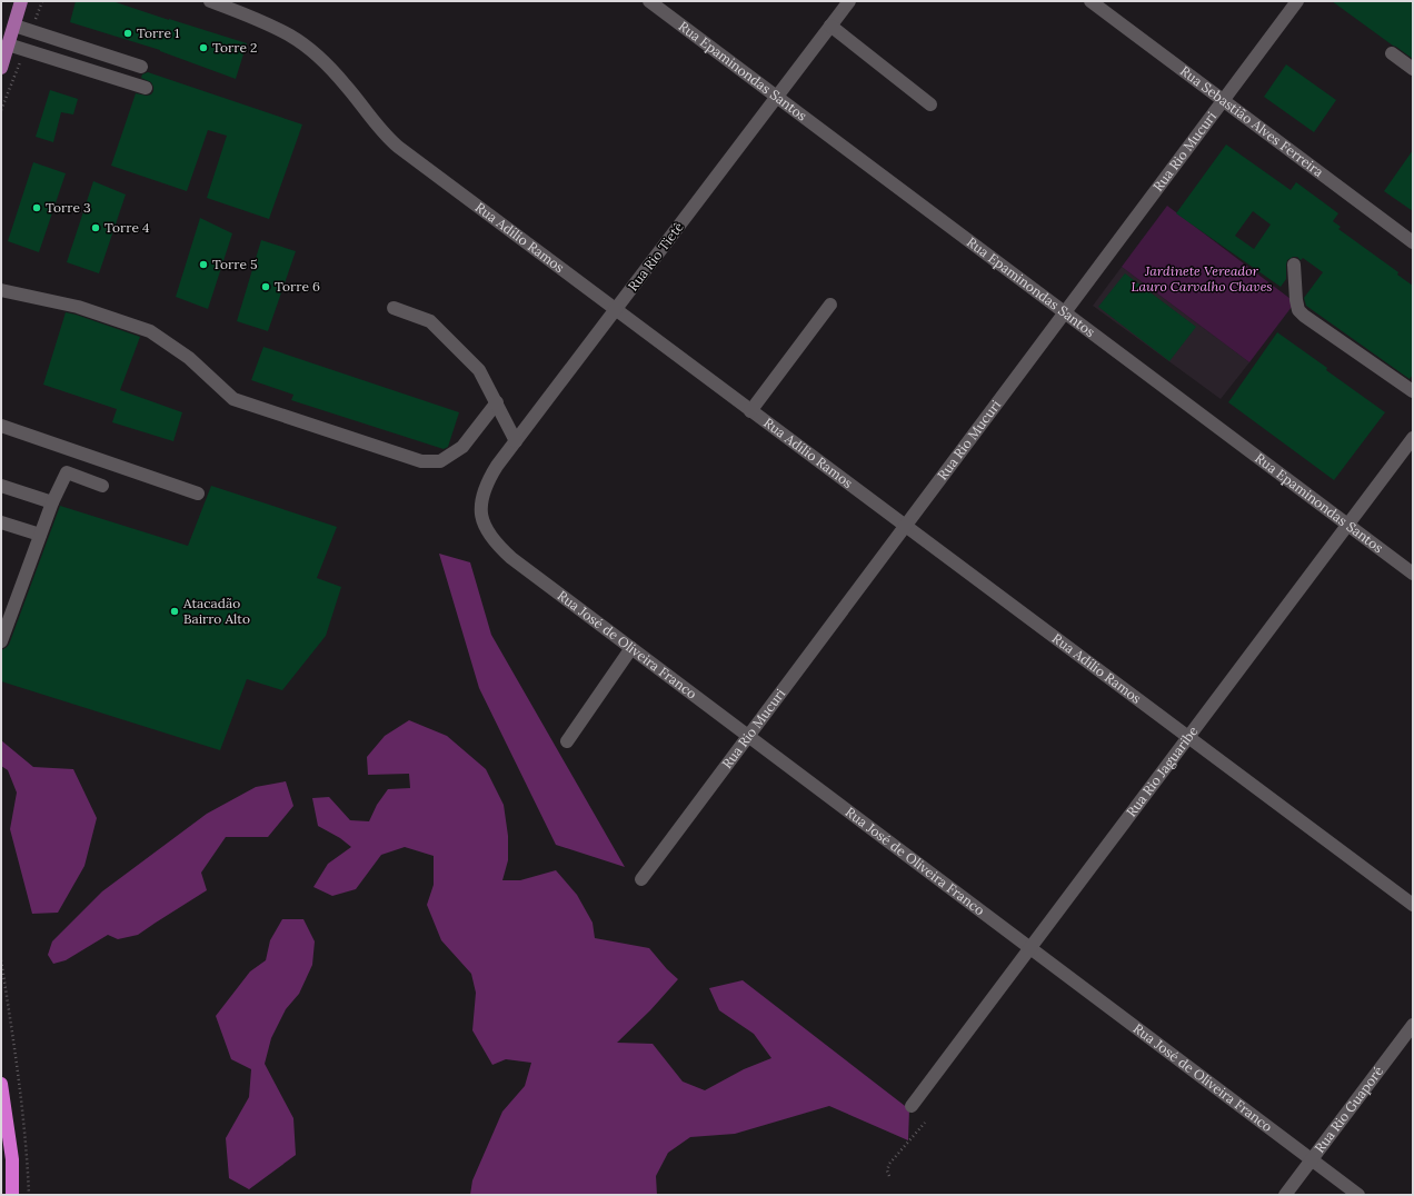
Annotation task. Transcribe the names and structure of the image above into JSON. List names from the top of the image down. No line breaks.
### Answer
{"streets":{"street":["Rua Epaminondas Santos","Rua Sebastião Alves Ferreira","Rua Rio Mucuri","Rua Adílio Ramos","Rua Rio Tietê","Rua José de Oliveira Franco","Rua Rio Jaguaribe","Rua Rio Guaporé"]},"crossings":[["Rua Epaminondas Santos","Rua Rio Mucuri"],["Rua Epaminondas Santos","Rua Rio Tietê"],["Rua Epaminondas Santos","Rua Rio Jaguaribe"],["Rua Sebastião Alves Ferreira","Rua Rio Mucuri"],["Rua Rio Mucuri","Rua Adílio Ramos"],["Rua Rio Mucuri","Rua José de Oliveira Franco"],["Rua Adílio Ramos","Rua Rio Tietê"],["Rua Adílio Ramos","Rua Rio Jaguaribe"],["Rua Rio Tietê","Rua José de Oliveira Franco"],["Rua José de Oliveira Franco","Rua Rio Jaguaribe"],["Rua José de Oliveira Franco","Rua Rio Guaporé"]],"parks":["Jardinete Vereador Lauro Carvalho Chaves"],"places":["Torre 1","Torre 2","Torre 3","Torre 4","Torre 5","Torre 6","Atacadão Bairro Alto"]}
